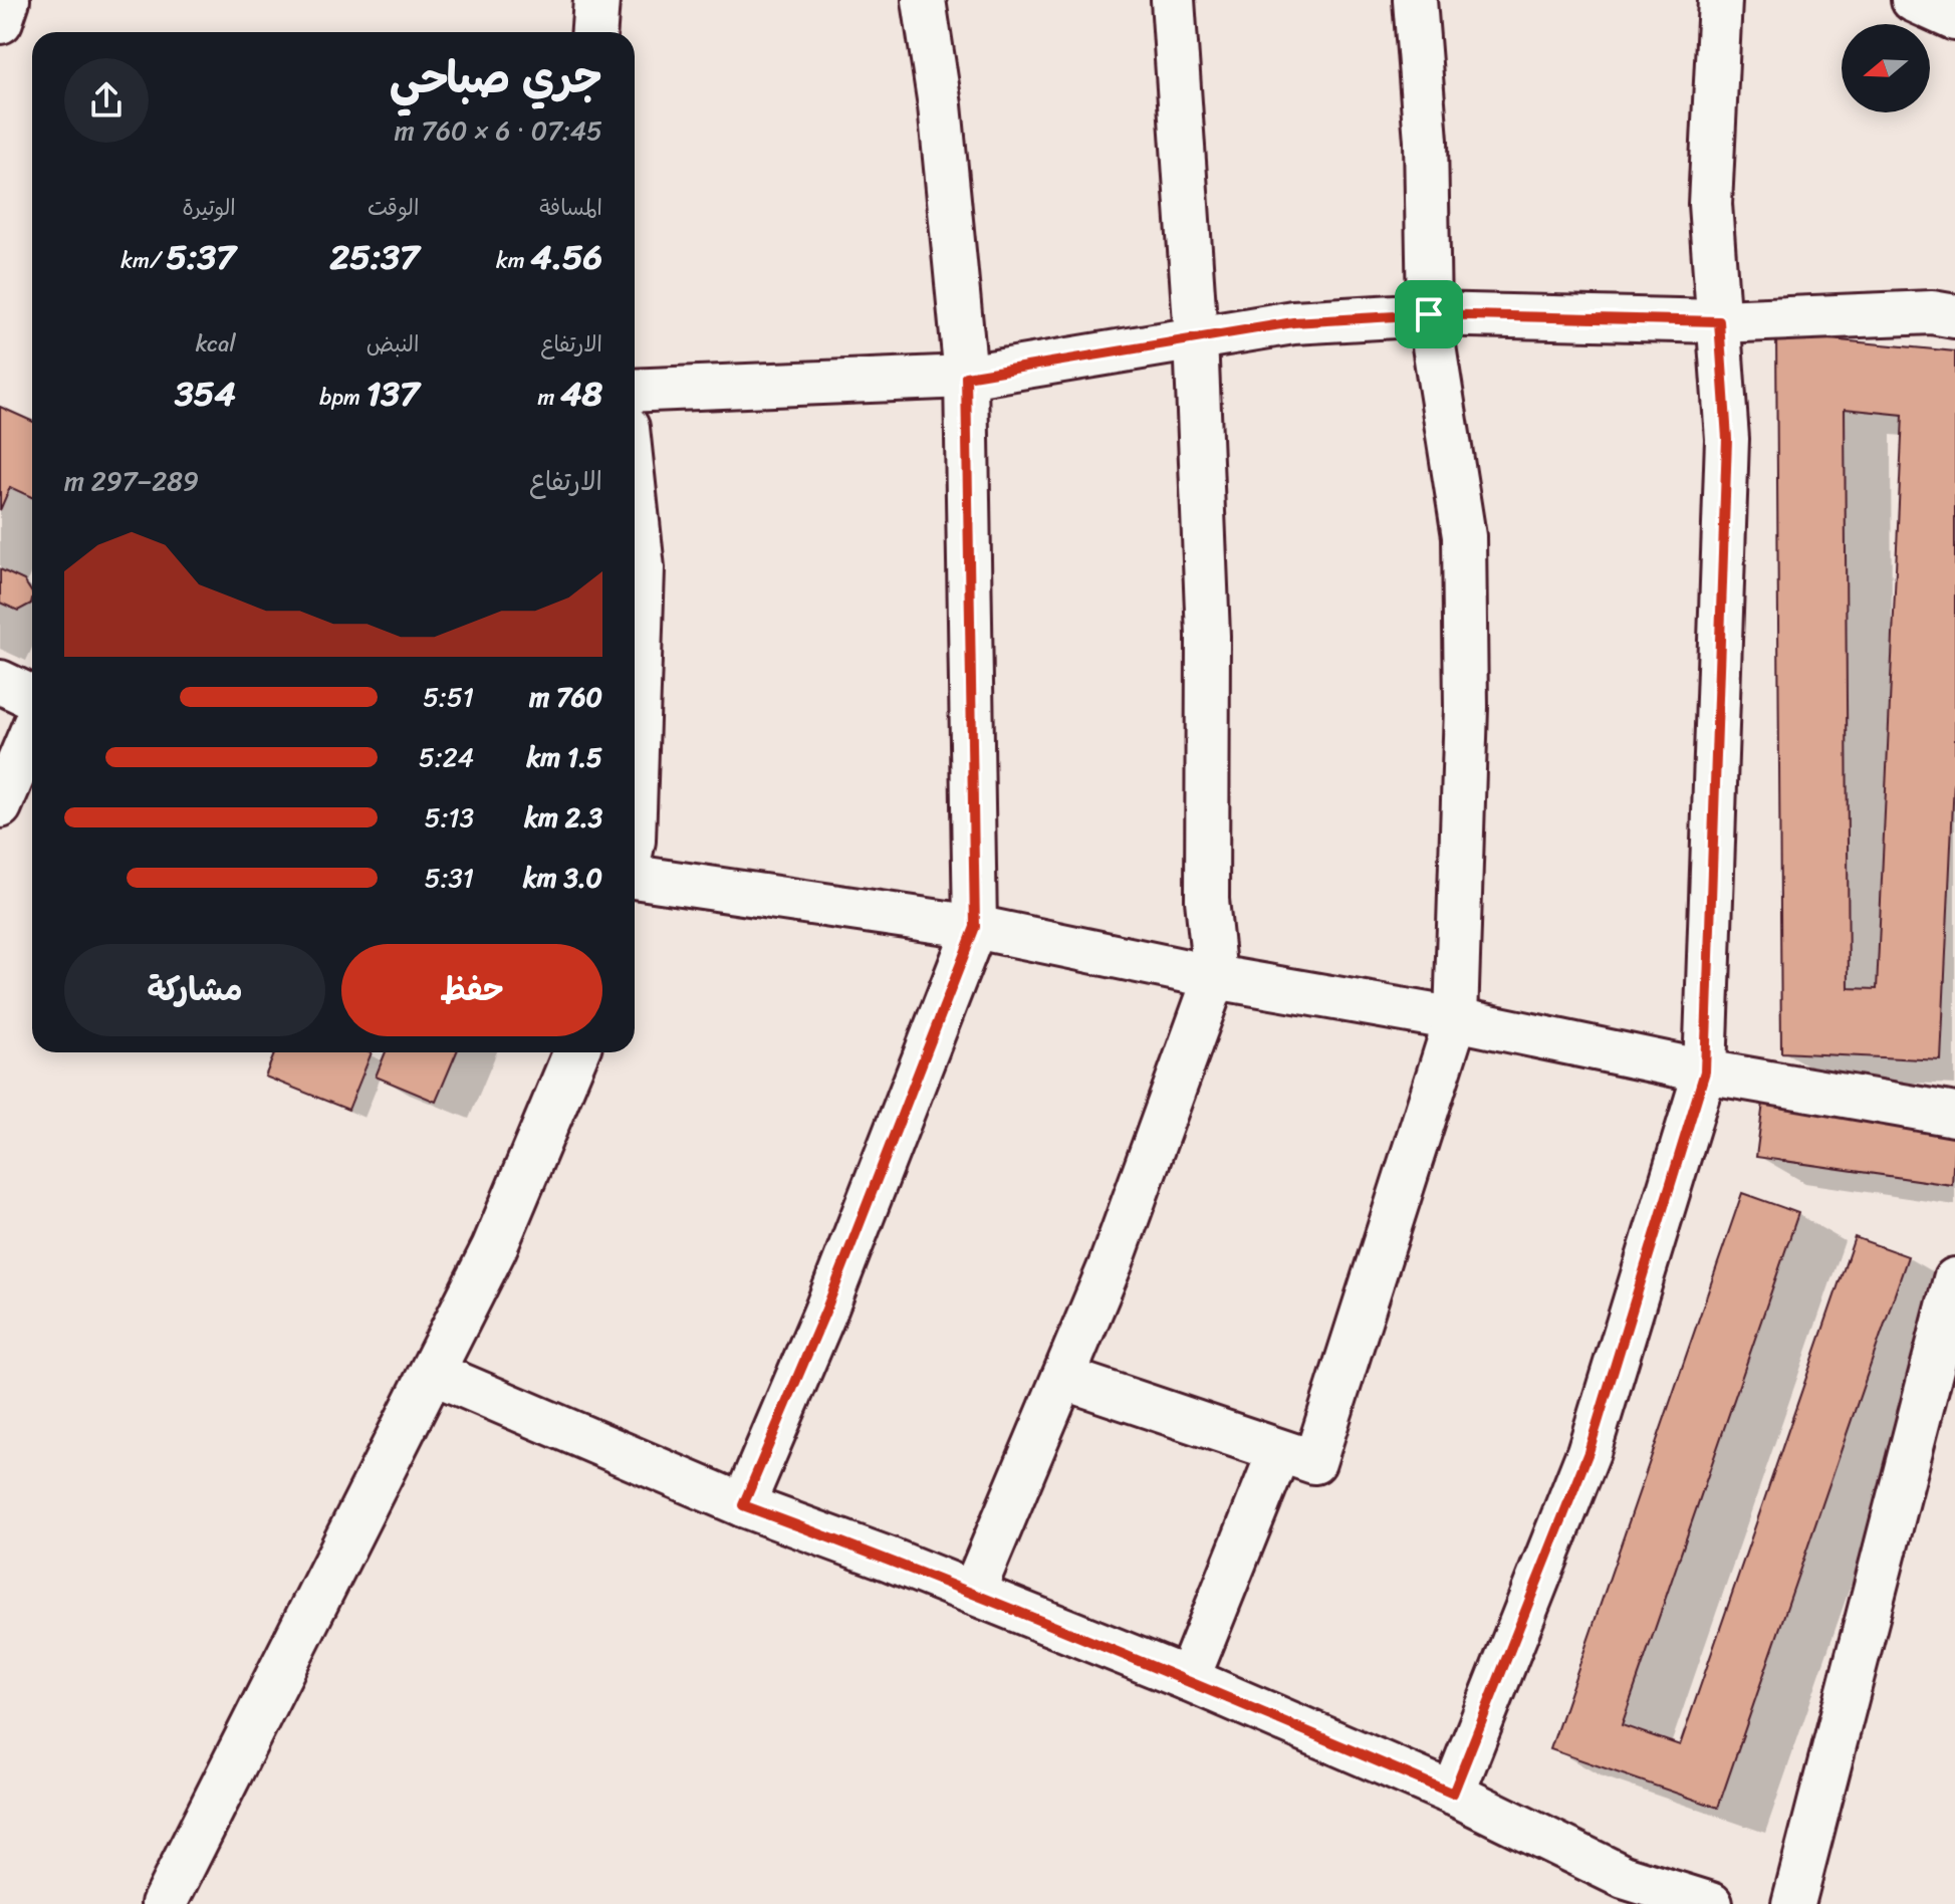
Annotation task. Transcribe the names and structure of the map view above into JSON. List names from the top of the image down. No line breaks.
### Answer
{"north":"left","page":{"heading":["جري صباحي","07:45 · 6 × 760 m"],"stats":[["المسافة","4.56 km"],["الوقت","25:37"],["الوتيرة","5:37 /km"],["الارتفاع","48 m"],["النبض","137 bpm"],["kcal","354"]],"chart":["الارتفاع","289–297 m"],"list":[{"name":"760 m","note":"5:51"},{"name":"1.5 km","note":"5:24"},{"name":"2.3 km","note":"5:13"},{"name":"3.0 km","note":"5:31"}],"buttons":["حفظ","مشاركة"]}}
